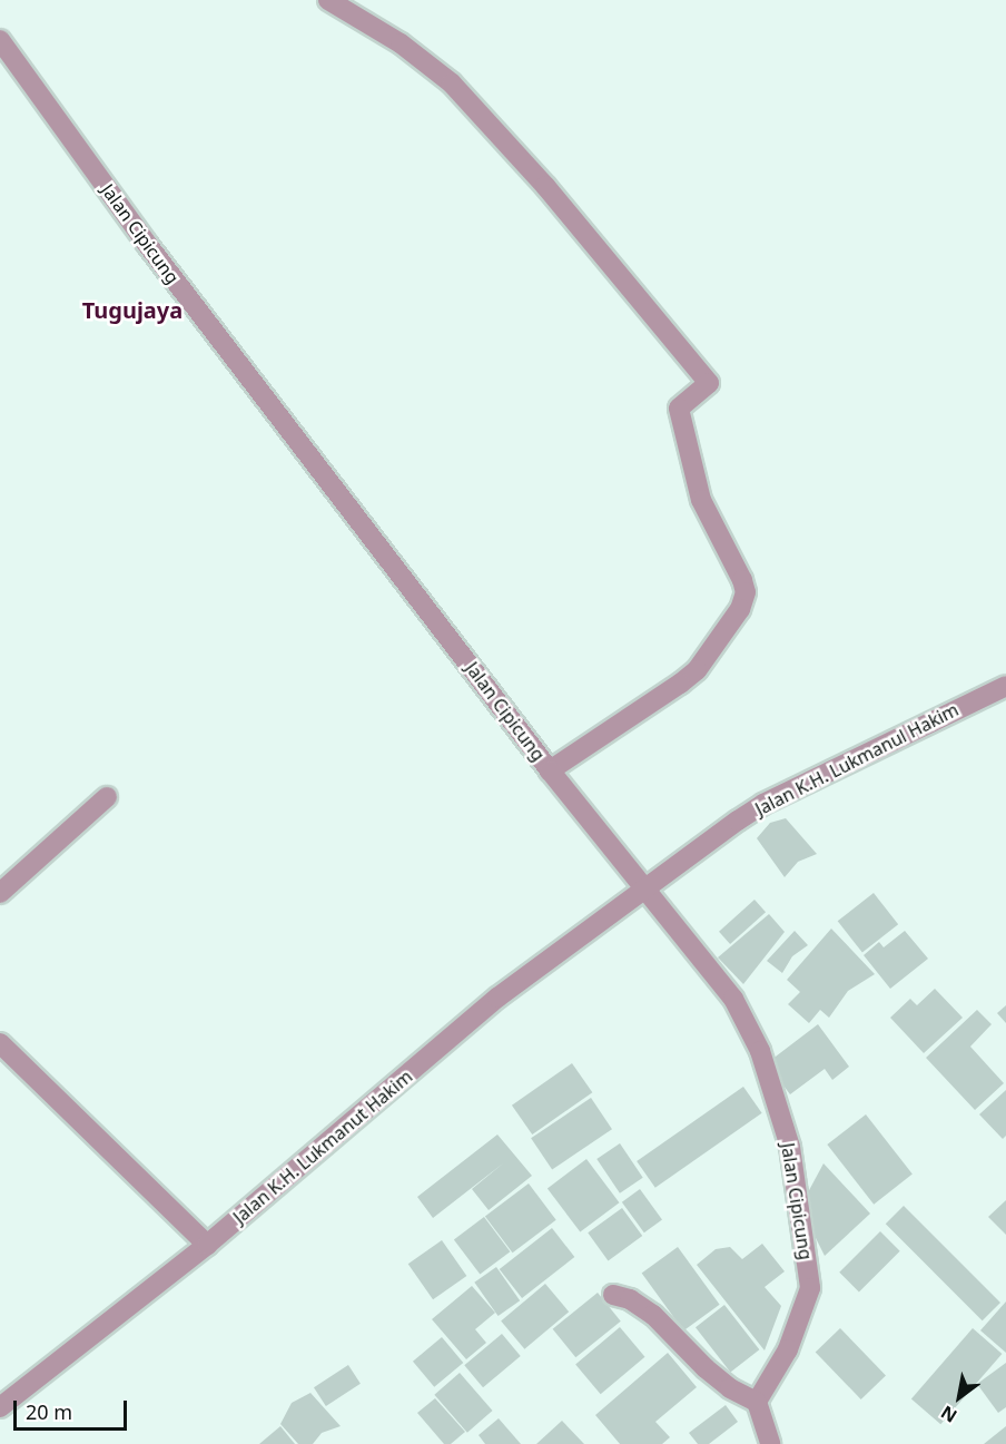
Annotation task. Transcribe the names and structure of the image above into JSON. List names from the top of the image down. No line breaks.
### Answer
{"streets":{"street":["Jalan Cipicung","Jalan K.H. Lukmanul Hakim","Jalan K.H. Lukmanut Hakim"]},"crossings":[["Jalan Cipicung","Jalan K.H. Lukmanul Hakim"],["Jalan Cipicung","Jalan K.H. Lukmanut Hakim"],["Jalan K.H. Lukmanul Hakim","Jalan K.H. Lukmanut Hakim"]],"districts":["Tugujaya"],"scale_bar":"20 m","north":"bottom left"}
